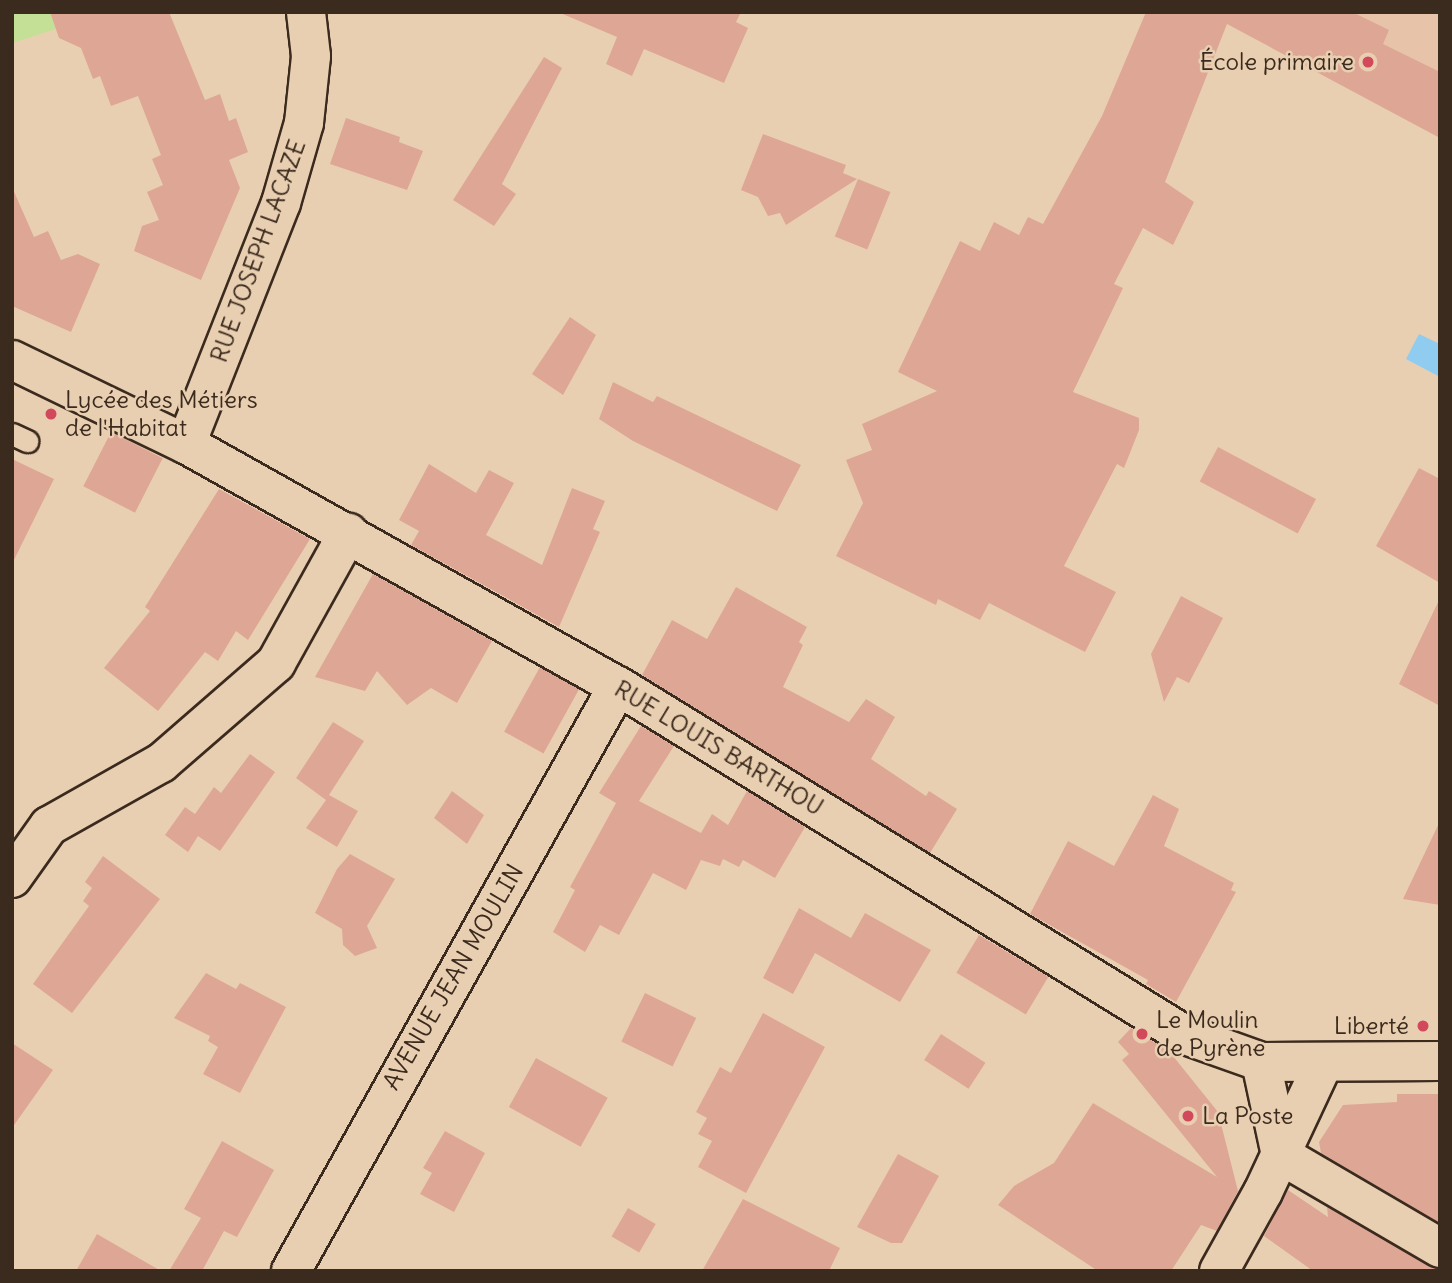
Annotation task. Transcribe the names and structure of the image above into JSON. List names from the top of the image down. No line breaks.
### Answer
{"streets":{"street":["RUE JOSEPH LACAZE","RUE LOUIS BARTHOU","AVENUE JEAN MOULIN"]},"crossings":[["RUE JOSEPH LACAZE","RUE LOUIS BARTHOU"],["RUE LOUIS BARTHOU","AVENUE JEAN MOULIN"]],"places":["École primaire","Lycée des Métiers de l'Habitat","Liberté","Le Moulin de Pyrène","La Poste"]}
